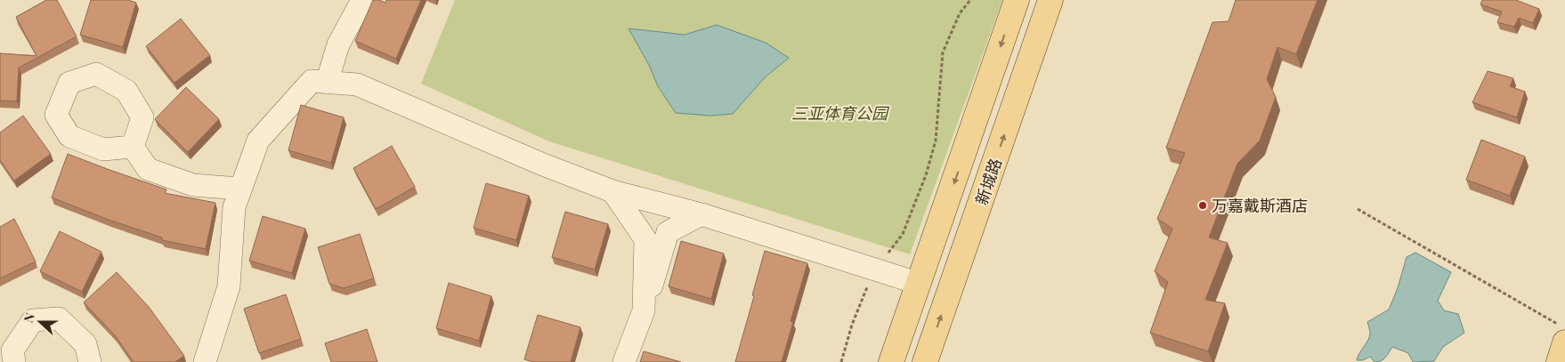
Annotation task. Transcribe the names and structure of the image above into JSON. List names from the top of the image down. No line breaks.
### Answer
{"streets":{"main road":["新城路"]},"parks":["三亚体育公园"],"places":["万嘉戴斯酒店"],"north":"left"}
